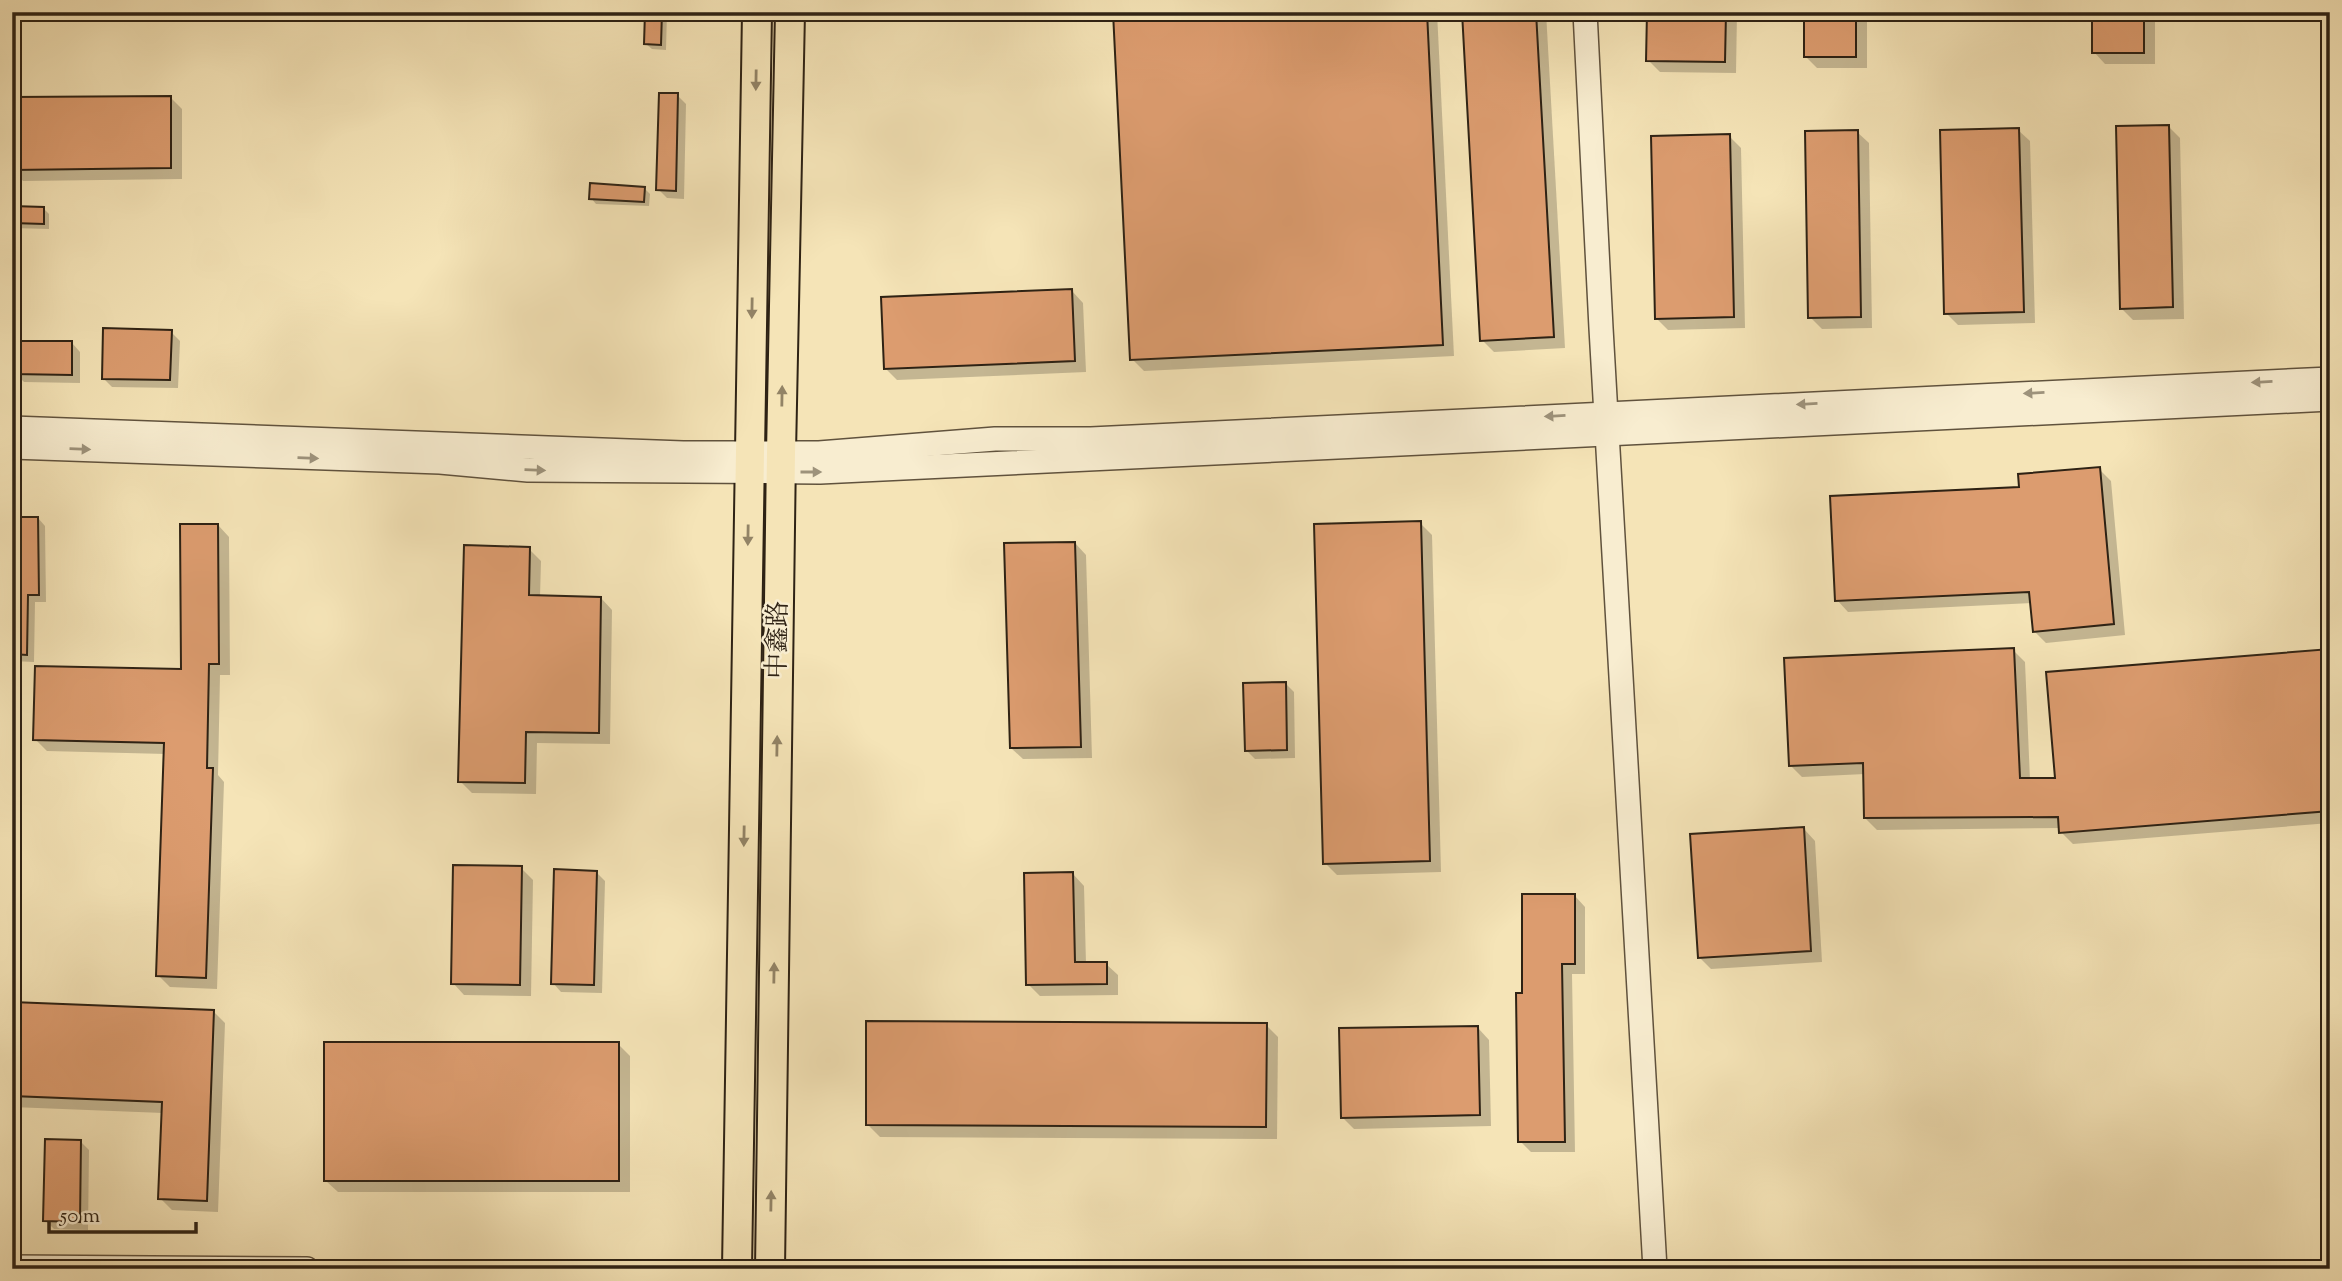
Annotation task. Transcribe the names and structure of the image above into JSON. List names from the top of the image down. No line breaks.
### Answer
{"streets":{"main road":["中鑫路"]},"scale_bar":"50 m"}
